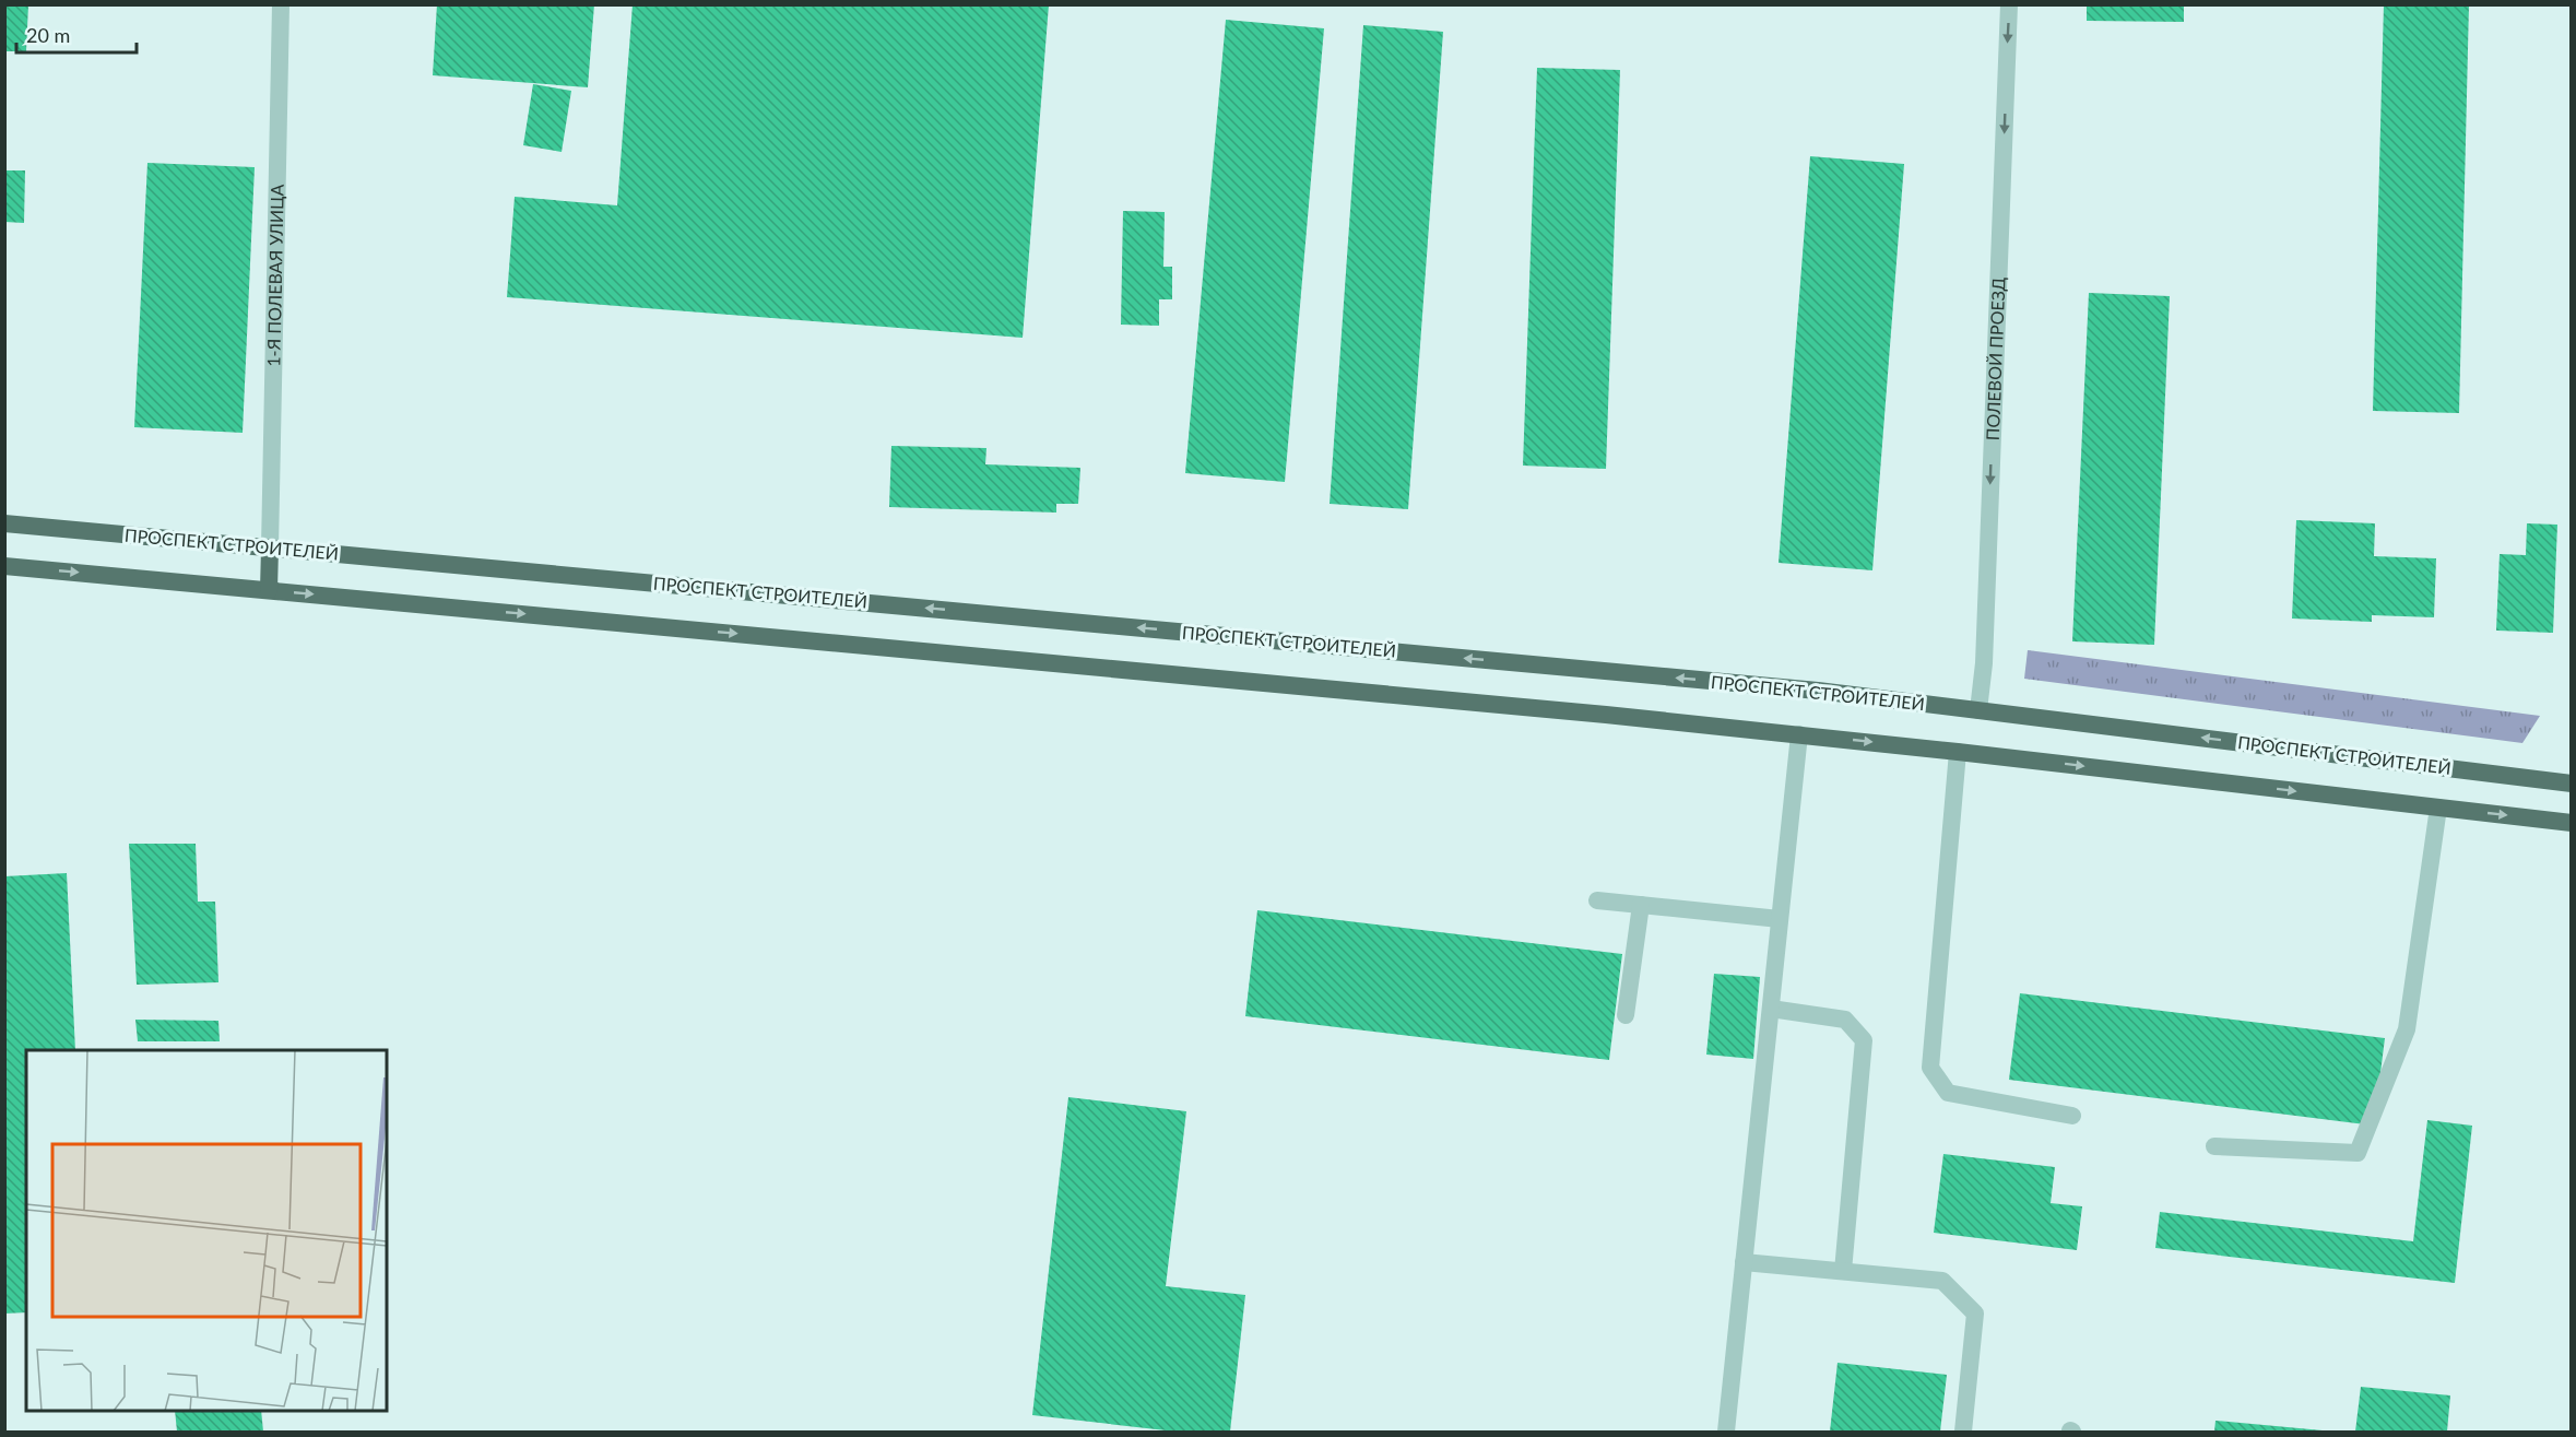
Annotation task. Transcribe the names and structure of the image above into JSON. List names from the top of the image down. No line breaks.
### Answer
{"streets":{"main road":["ПРОСПЕКТ СТРОИТЕЛЕЙ"],"street":["1-Я ПОЛЕВАЯ УЛИЦА","ПОЛЕВОЙ ПРОЕЗД"]},"crossings":[["1-Я ПОЛЕВАЯ УЛИЦА","ПРОСПЕКТ СТРОИТЕЛЕЙ"],["ПОЛЕВОЙ ПРОЕЗД","ПРОСПЕКТ СТРОИТЕЛЕЙ"]],"one_way":["ПОЛЕВОЙ ПРОЕЗД"],"scale_bar":"20 m"}
